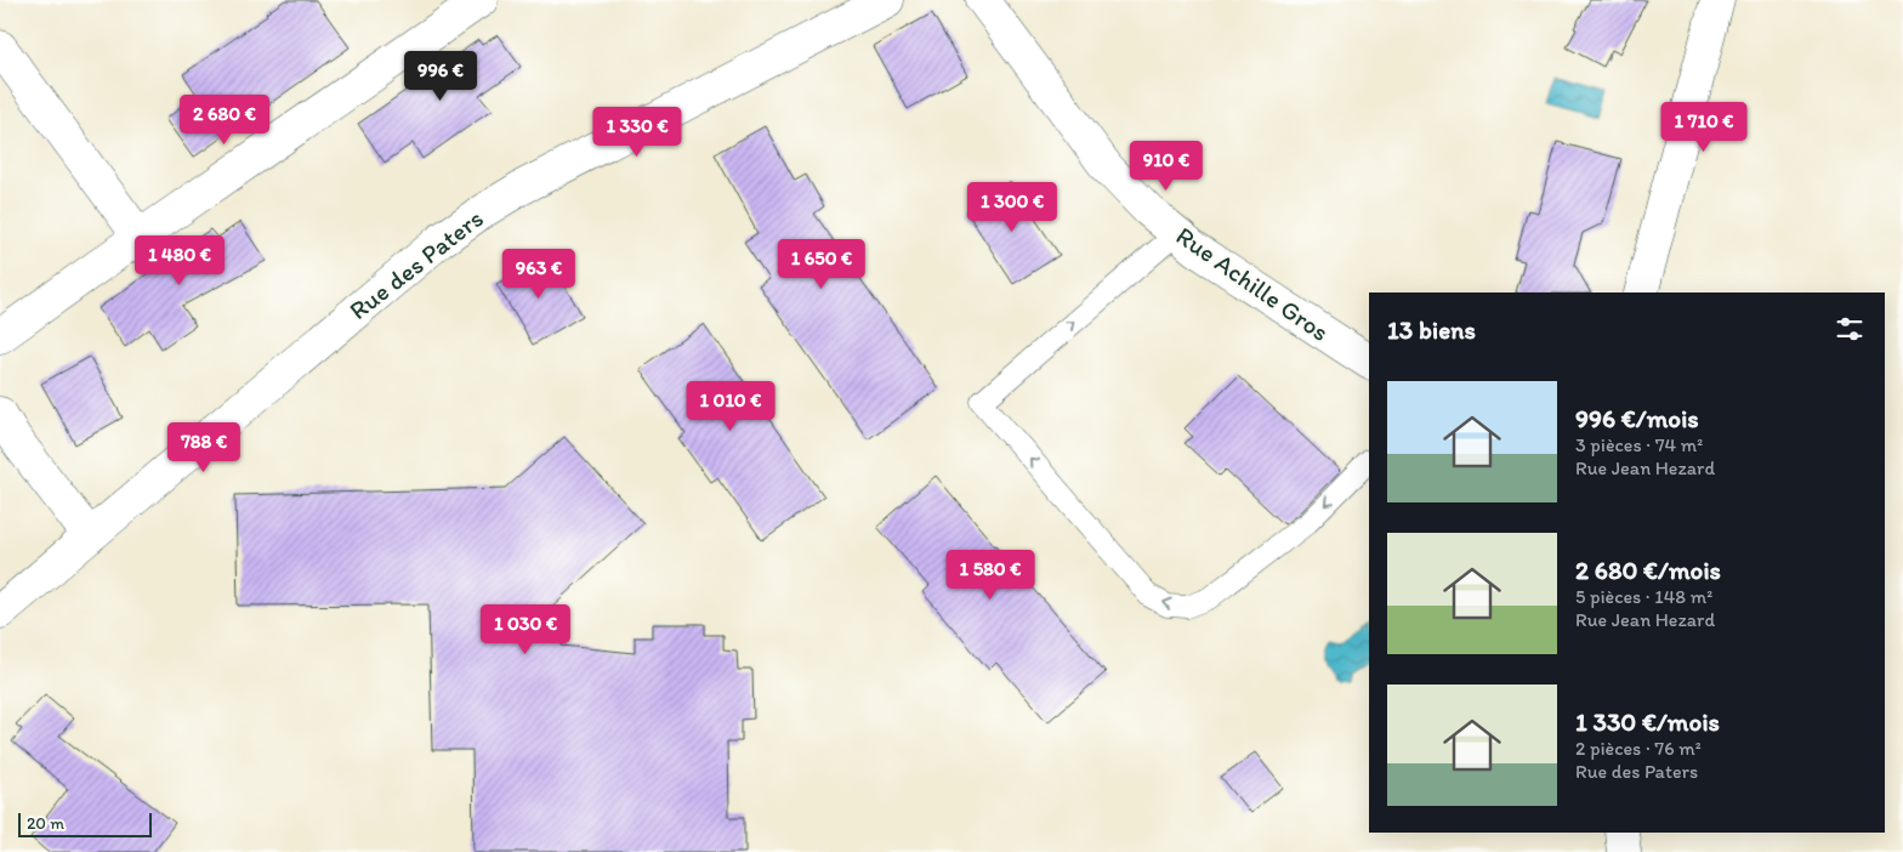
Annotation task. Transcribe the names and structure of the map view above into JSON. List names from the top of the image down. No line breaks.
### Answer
{"streets":{"street":["Rue des Paters","Rue Achille Gros"]},"scale_bar":"20 m","page":{"price":["996 €","2 680 €","1 710 €","1 330 €","910 €","1 300 €","1 480 €","1 650 €","963 €","1 010 €","788 €","1 580 €","1 030 €"],"heading":"13 biens","list":[{"name":"996 €/mois","note":"3 pièces · 74 m² · Rue Jean Hezard"},{"name":"2 680 €/mois","note":"5 pièces · 148 m² · Rue Jean Hezard"},{"name":"1 330 €/mois","note":"2 pièces · 76 m² · Rue des Paters"}],"scale":"20 m"}}
